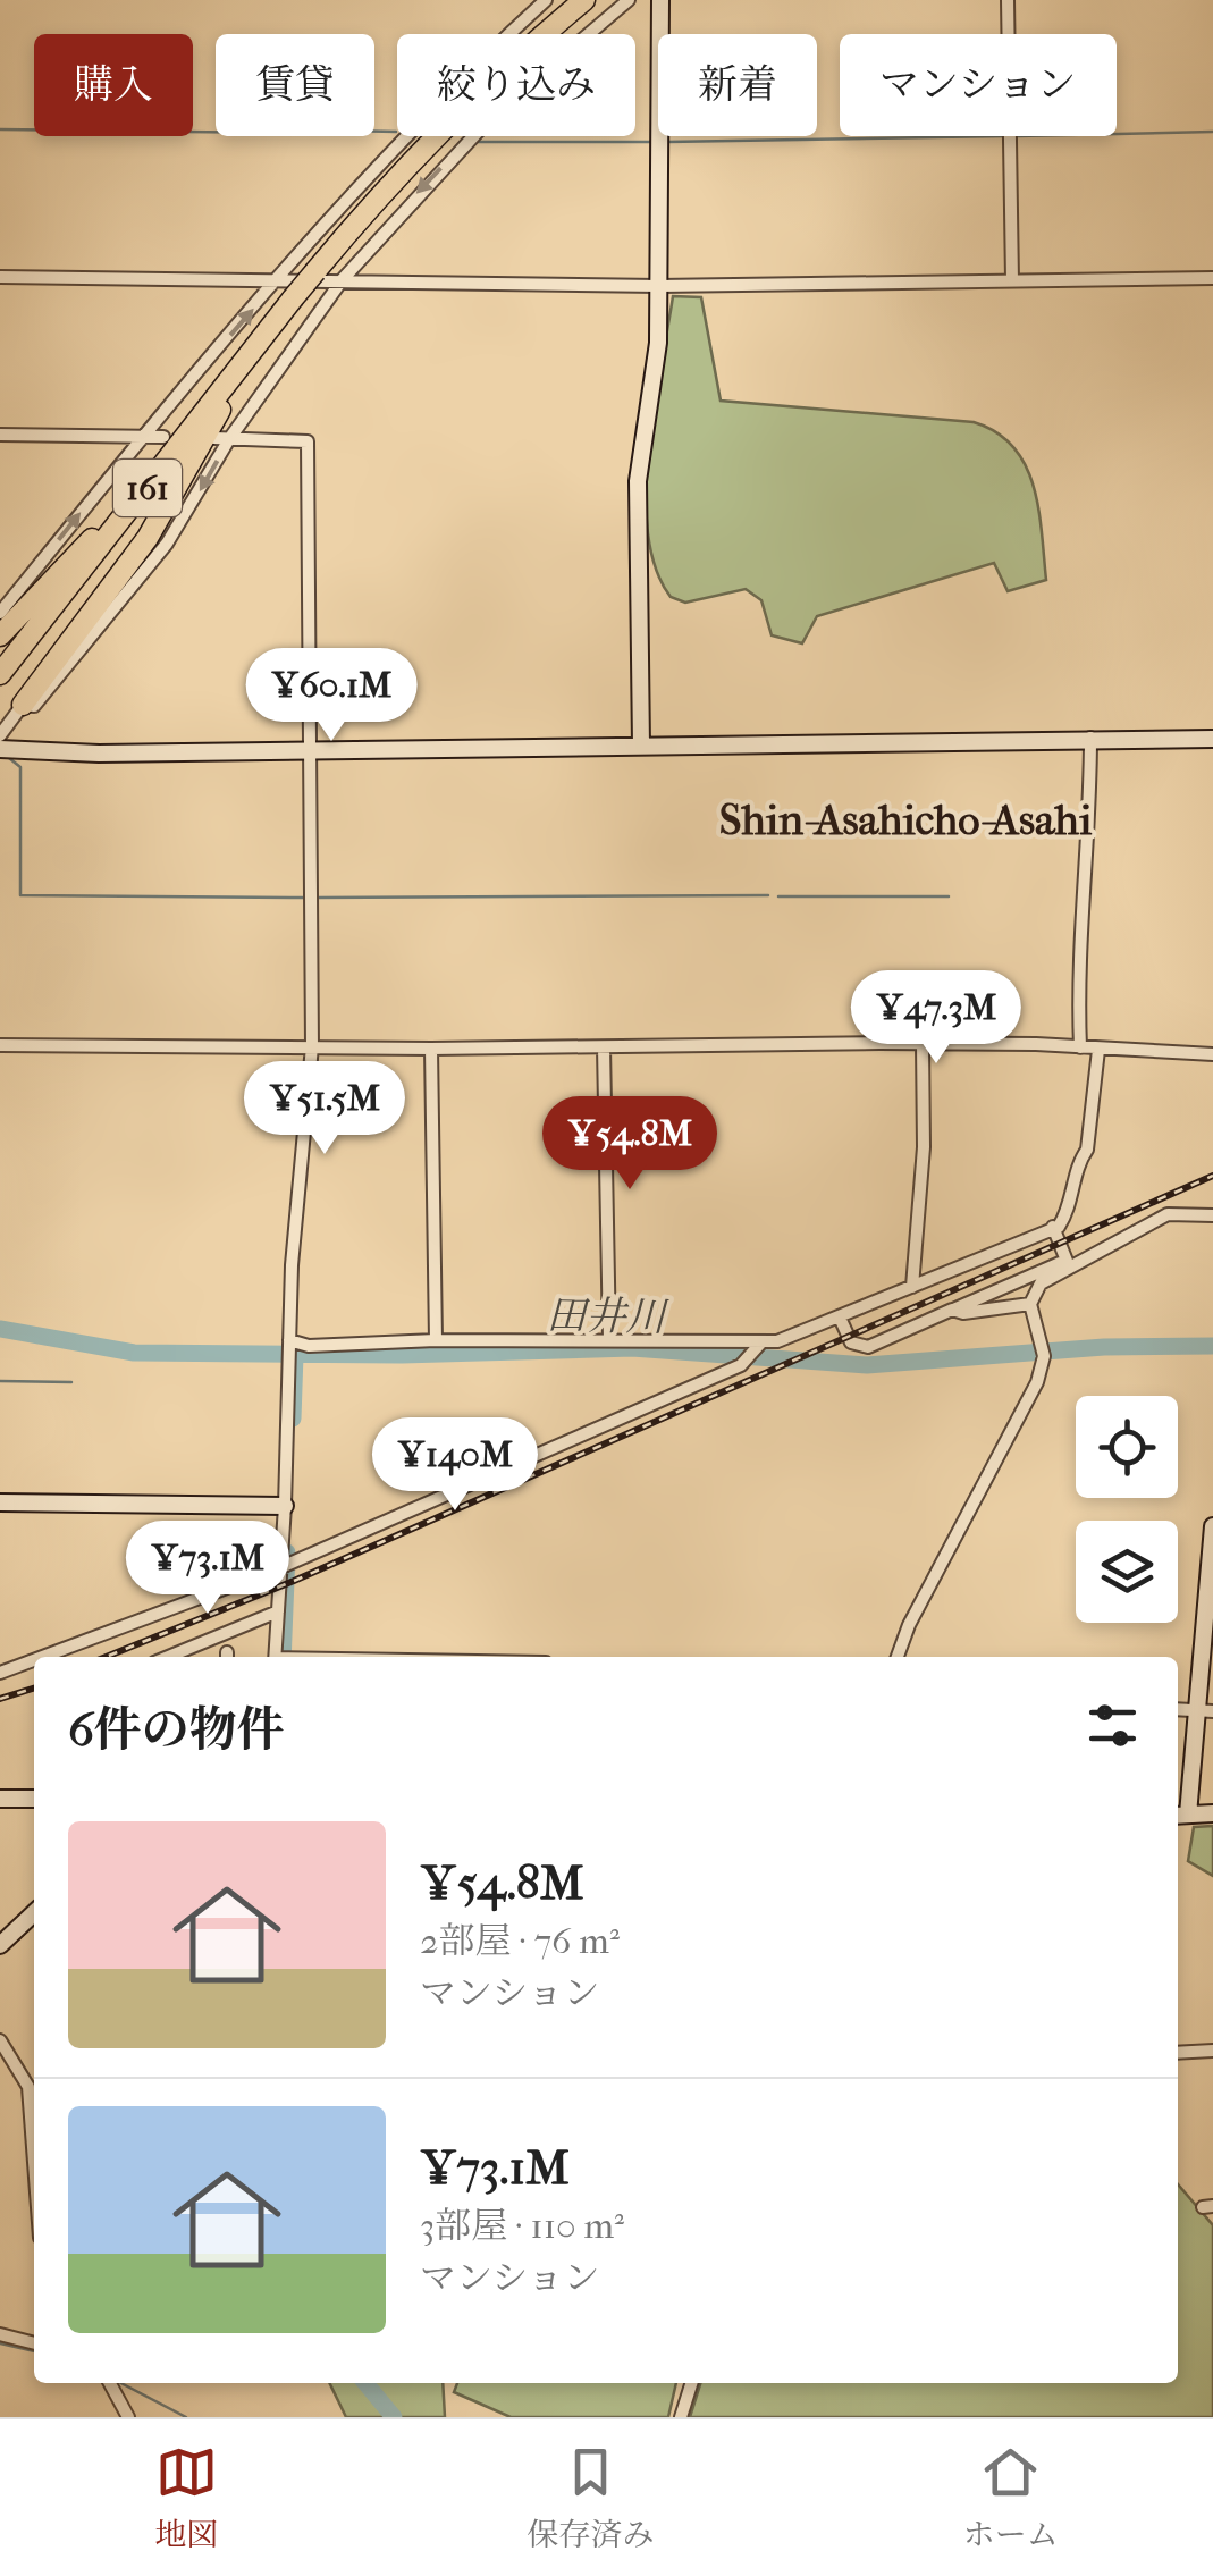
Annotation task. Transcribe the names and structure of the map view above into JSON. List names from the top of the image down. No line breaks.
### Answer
{"streets":{"highway":["161"]},"districts":["Shin-Asahicho-Asahi"],"water":["田井川"],"page":{"chip":["購入","賃貸","絞り込み","新着","マンション"],"price":["¥60.1M","¥47.3M","¥51.5M","¥54.8M","¥140M","¥73.1M"],"heading":"6件の物件","list":[{"name":"¥54.8M","note":"2部屋 · 76 m² · マンション"},{"name":"¥73.1M","note":"3部屋 · 110 m² · マンション"}],"tabs":["地図","保存済み","ホーム"]}}
